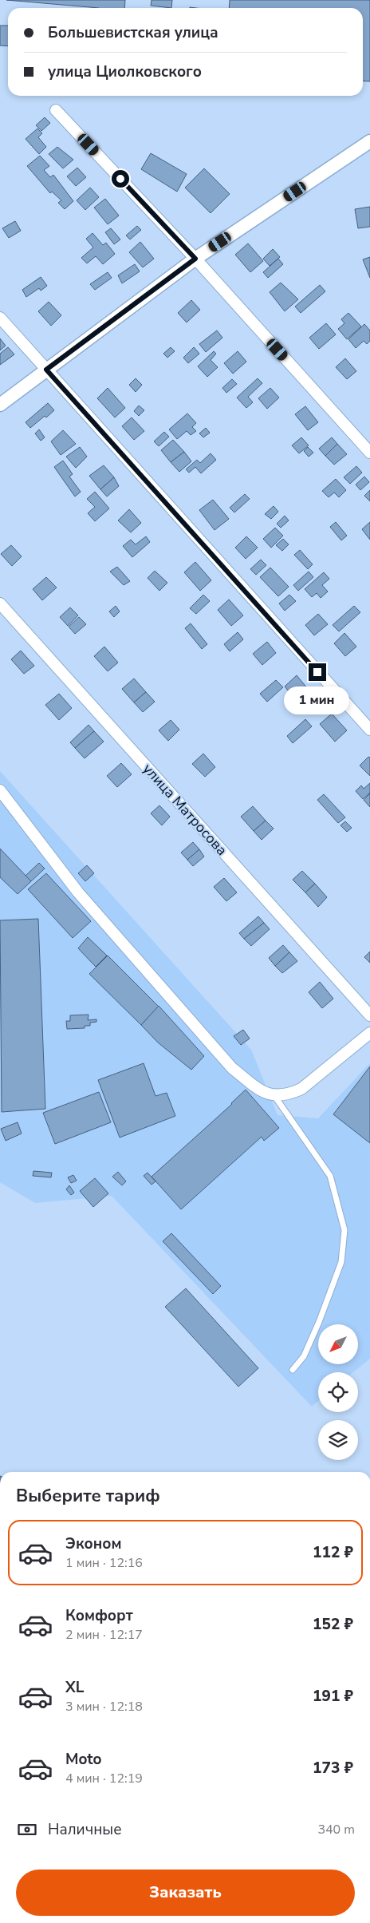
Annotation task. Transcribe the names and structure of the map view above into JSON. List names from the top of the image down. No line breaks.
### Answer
{"streets":{"street":["улица Матросова"]},"north":"bottom left","page":{"banner":["Большевистская улица","улица Циолковского"],"bubble":"1 мин","heading":"Выберите тариф","list":[{"name":"Эконом","note":"1 мин · 12:16","value":"112 ₽"},{"name":"Комфорт","note":"2 мин · 12:17","value":"152 ₽"},{"name":"XL","note":"3 мин · 12:18","value":"191 ₽"},{"name":"Moto","note":"4 мин · 12:19","value":"173 ₽"}],"pay":["Наличные","340 m"],"buttons":"Заказать"}}
